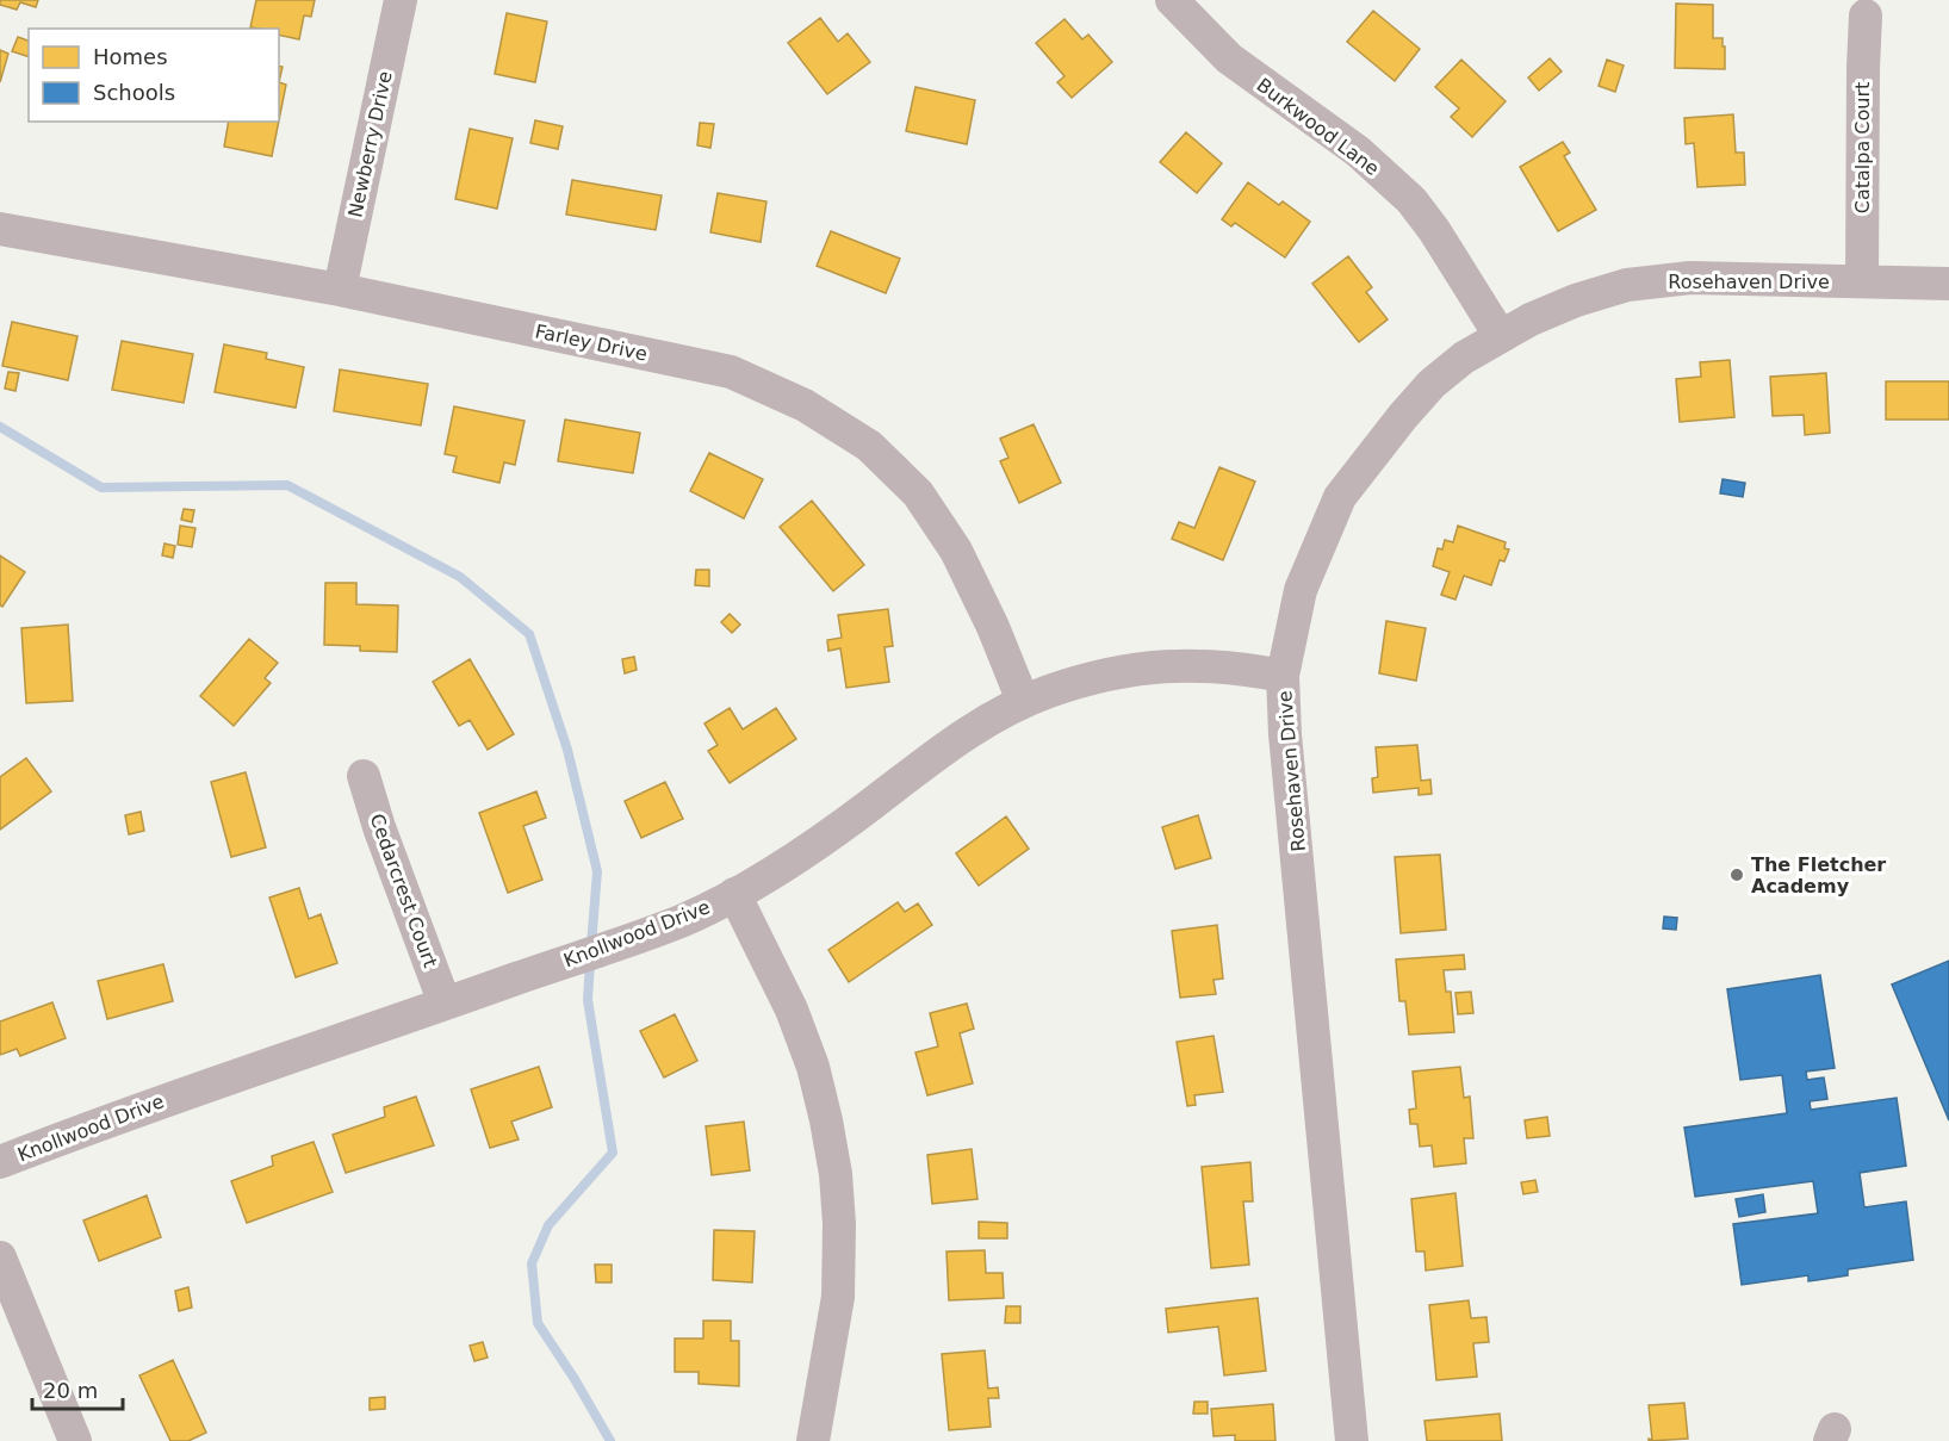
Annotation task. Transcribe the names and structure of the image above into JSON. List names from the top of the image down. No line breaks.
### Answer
{"streets":{"street":["Burkwood Lane","Newberry Drive","Catalpa Court","Rosehaven Drive","Farley Drive","Cedarcrest Court","Knollwood Drive"]},"crossings":[["Burkwood Lane","Rosehaven Drive"],["Newberry Drive","Farley Drive"],["Catalpa Court","Rosehaven Drive"],["Rosehaven Drive","Knollwood Drive"],["Farley Drive","Knollwood Drive"],["Cedarcrest Court","Knollwood Drive"]],"places":["The Fletcher Academy"],"legend":["Homes","Schools"],"scale_bar":"20 m"}
